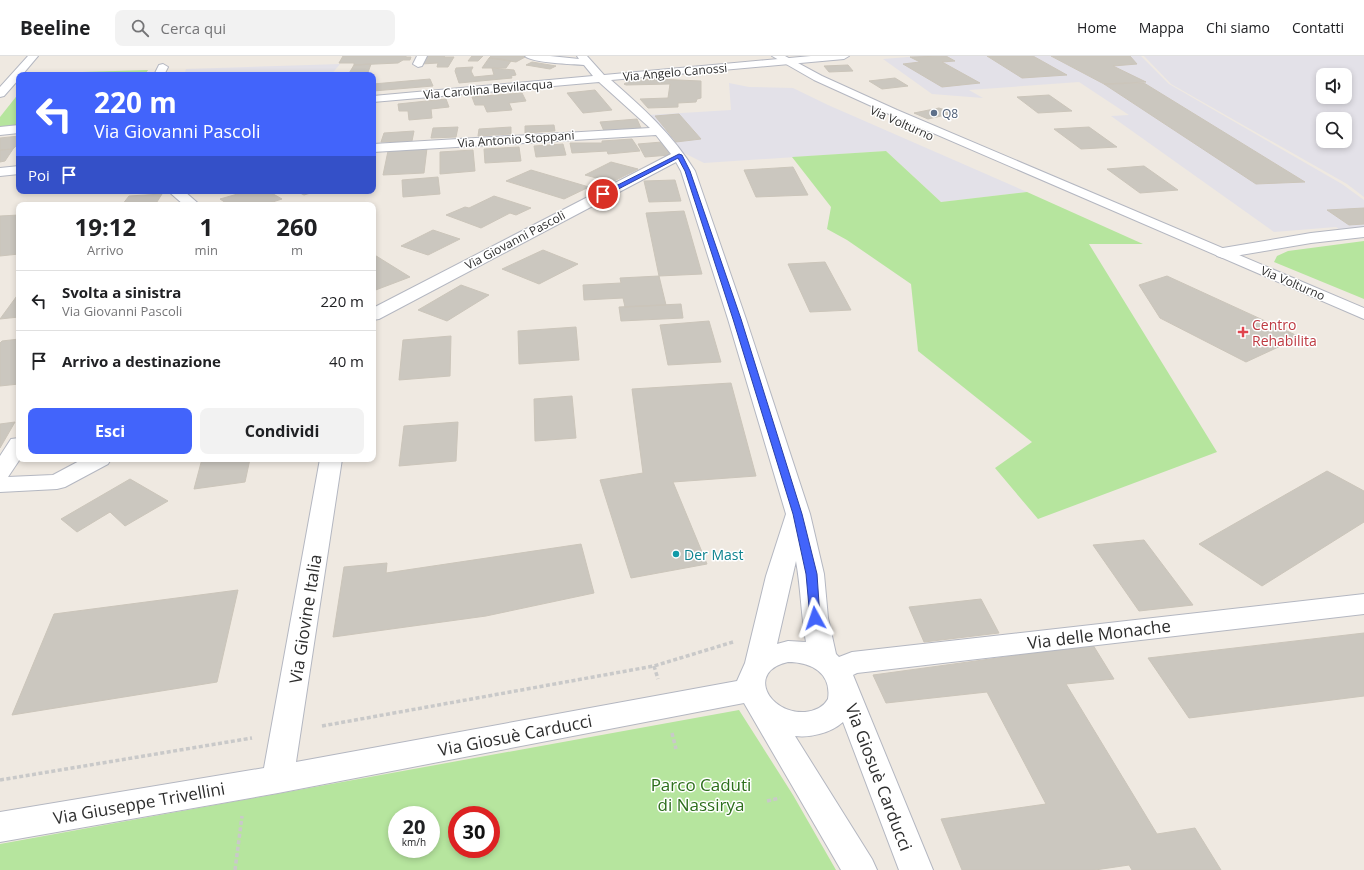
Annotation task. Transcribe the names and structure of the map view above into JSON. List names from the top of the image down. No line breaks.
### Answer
{"streets":{"street":["Via Angelo Canossi","Via Carolina Bevilacqua","Via Volturno","Via Antonio Stoppani","Via Giovanni Pascoli","Via Giovine Italia","Via delle Monache","Via Giosuè Carducci","Via Giuseppe Trivellini"]},"crossings":[["Via Angelo Canossi","Via Carolina Bevilacqua"],["Via Angelo Canossi","Via Volturno"],["Via Angelo Canossi","Via Giosuè Carducci"],["Via Carolina Bevilacqua","Via Giosuè Carducci"],["Via Antonio Stoppani","Via Giosuè Carducci"],["Via Giovanni Pascoli","Via Giosuè Carducci"],["Via Giovine Italia","Via Giosuè Carducci"],["Via Giovine Italia","Via Giuseppe Trivellini"],["Via delle Monache","Via Giosuè Carducci"],["Via Giosuè Carducci","Via Giuseppe Trivellini"]],"parks":["Parco Caduti di Nassirya"],"places":{"other":["Q8","Der Mast"],"health":["Centro Rehabilita"]},"page":{"header":"Beeline","search":"Cerca qui","nav":["Home","Mappa","Chi siamo","Contatti"],"turn":["220 m","Via Giovanni Pascoli"],"then":"Poi","eta":["19:12","Arrivo","1","min","260","m"],"list":[{"name":"Svolta a sinistra","note":"Via Giovanni Pascoli","value":"220 m"},{"name":"Arrivo a destinazione","value":"40 m"}],"buttons":["Esci","Condividi"],"speed":"20 km/h","limit":"30"}}
